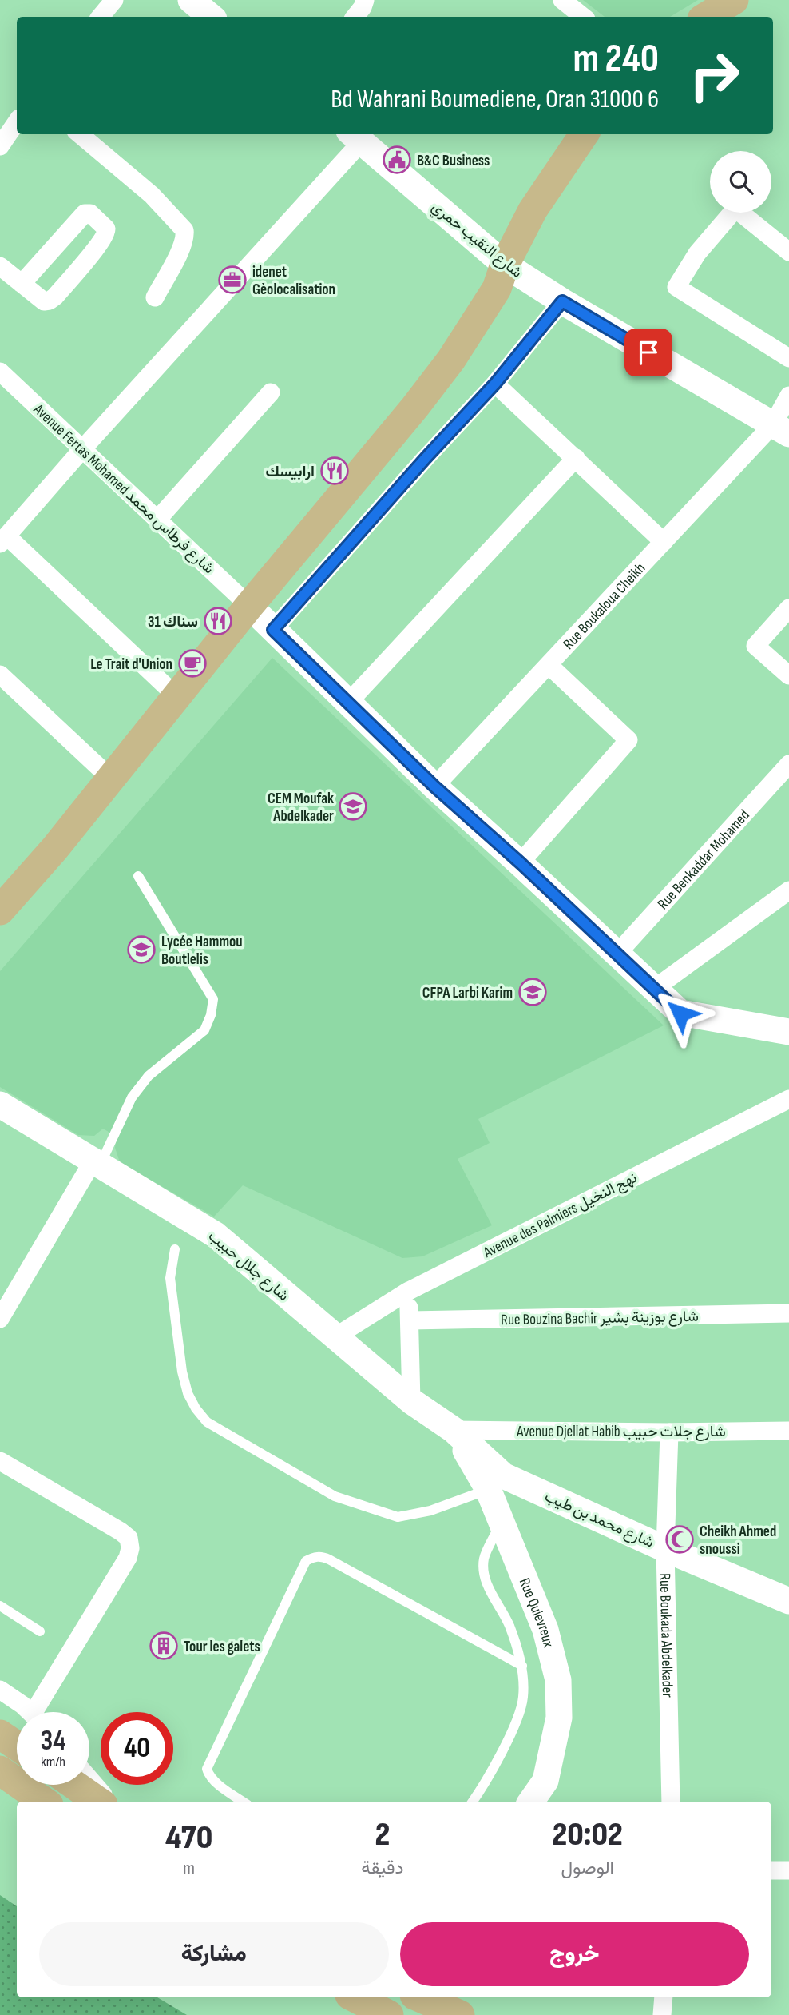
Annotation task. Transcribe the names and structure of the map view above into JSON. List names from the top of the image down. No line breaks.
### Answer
{"streets":{"street":["شارع النقيب حمري","Avenue Fertas Mohamed شارع فرطاس محمد","Rue Boukaloua Cheikh","Rue Benkaddar Mohamed","Avenue des Palmiers نهج النخيل","شارع جلال حبيب","Rue Bouzina Bachir شارع بوزينة بشير","Avenue Djellat Habib شارع جلات حبيب","شارع محمد بن طيب","Rue Quievreux","Rue Boukada Abdelkader"]},"crossings":[["شارع النقيب حمري","Rue Boukaloua Cheikh"],["Avenue des Palmiers نهج النخيل","شارع جلال حبيب"],["شارع جلال حبيب","Avenue Djellat Habib شارع جلات حبيب"],["شارع جلال حبيب","شارع محمد بن طيب"],["شارع جلال حبيب","Rue Quievreux"],["Avenue Djellat Habib شارع جلات حبيب","شارع محمد بن طيب"],["Avenue Djellat Habib شارع جلات حبيب","Rue Quievreux"],["Avenue Djellat Habib شارع جلات حبيب","Rue Boukada Abdelkader"],["شارع محمد بن طيب","Rue Quievreux"],["شارع محمد بن طيب","Rue Boukada Abdelkader"]],"places":{"public building":["B&C Business"],"office":["idenet Gèolocalisation"],"restaurant":["ارابيسك","سناك 31"],"cafe":["Le Trait d'Union"],"school or university":["CEM Moufak Abdelkader","Lycée Hammou Boutlelis","CFPA Larbi Karim"],"mosque":["Cheikh Ahmed snoussi"],"building":["Tour les galets"]},"page":{"turn":["240 m","6 Bd Wahrani Boumediene, Oran 31000"],"speed":"34 km/h","limit":"40","eta":["20:02","الوصول","2","دقيقة","470","m"],"buttons":["خروج","مشاركة"]}}
